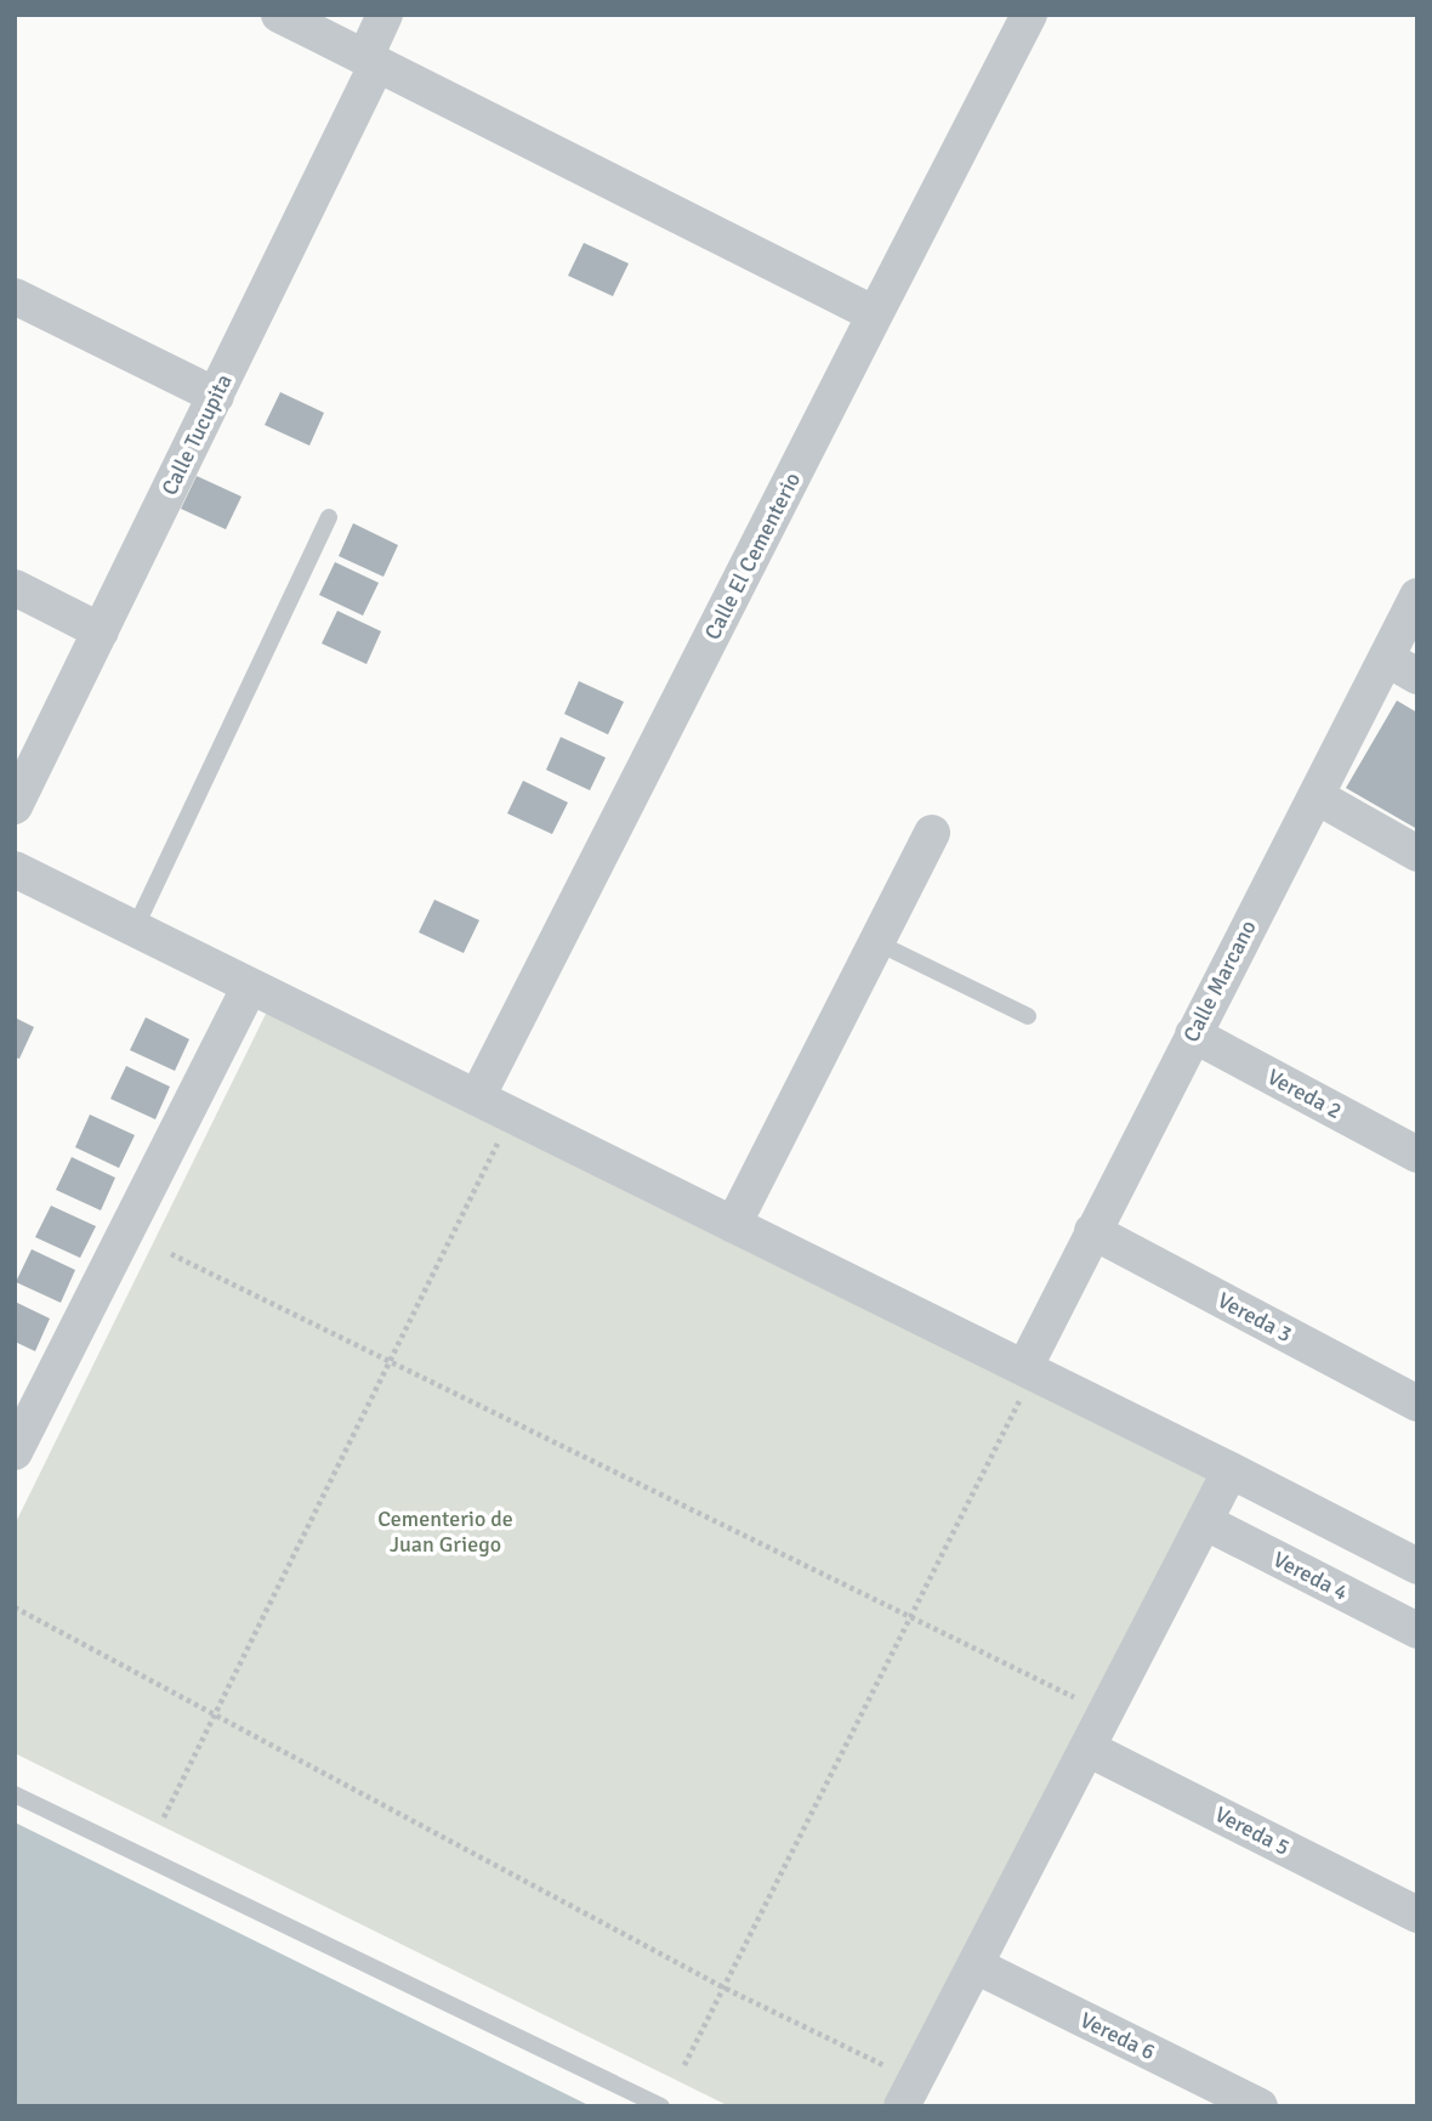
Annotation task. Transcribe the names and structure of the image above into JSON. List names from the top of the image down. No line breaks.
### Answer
{"streets":{"street":["Calle Tucupita","Calle El Cementerio","Calle Marcano","Vereda 2","Vereda 3","Vereda 4","Vereda 5","Vereda 6"]},"crossings":[["Calle Marcano","Vereda 2"],["Calle Marcano","Vereda 3"]],"parks":["Cementerio de Juan Griego"]}
